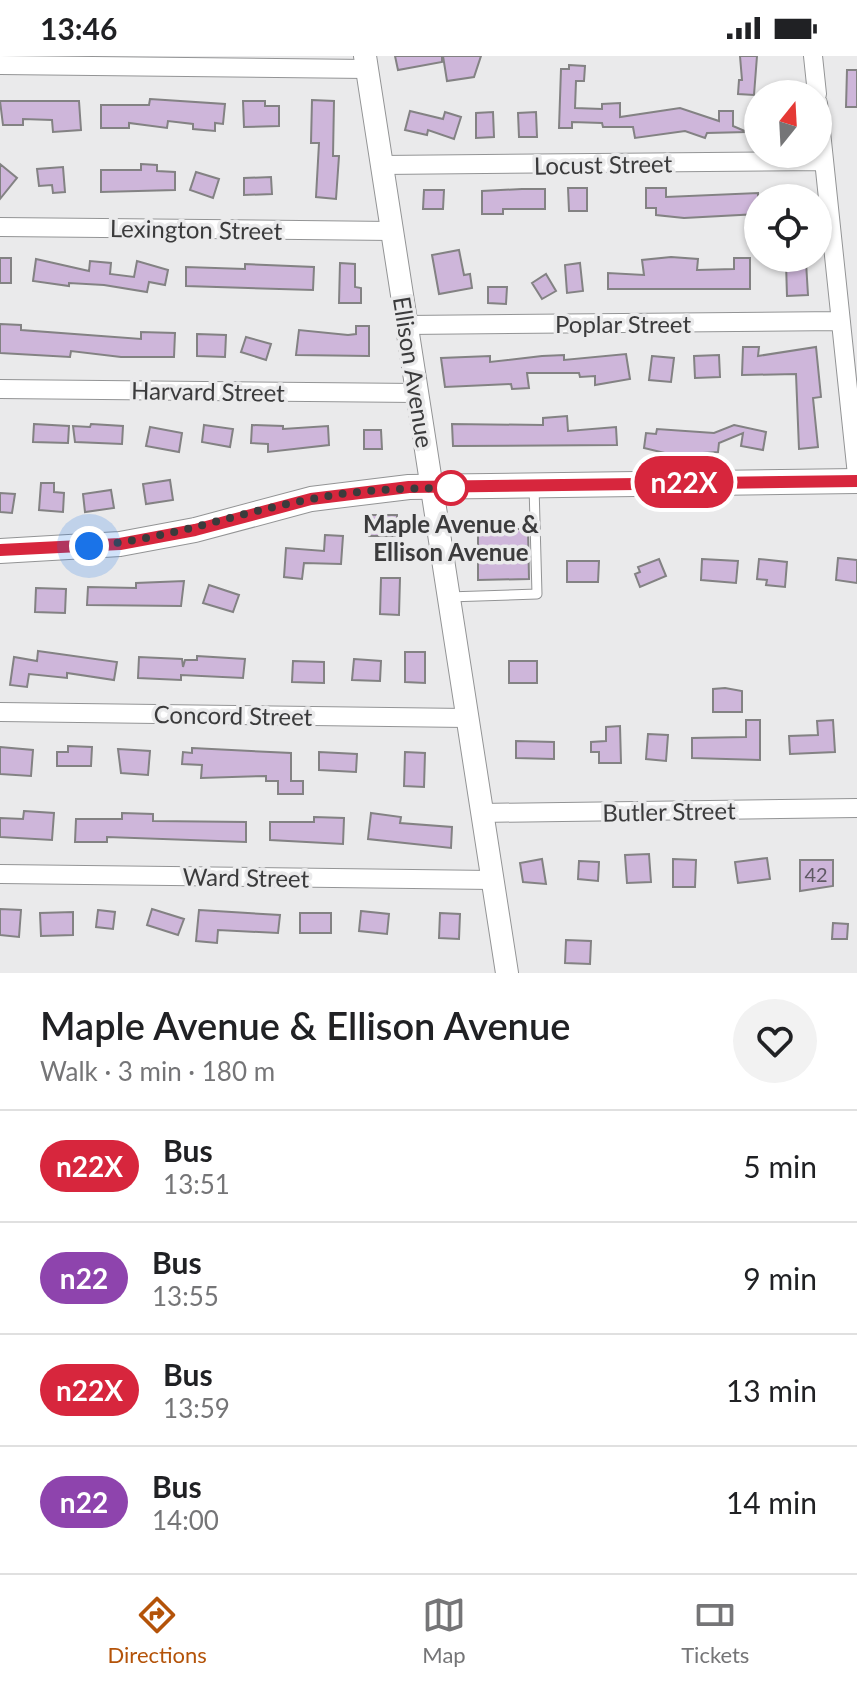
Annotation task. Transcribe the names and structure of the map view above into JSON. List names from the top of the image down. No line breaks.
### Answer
{"streets":{"street":["Locust Street","Lexington Street","Poplar Street","Ellison Avenue","Harvard Street","Concord Street","Butler Street","Ward Street"]},"crossings":[["Locust Street","Ellison Avenue"],["Lexington Street","Ellison Avenue"],["Poplar Street","Ellison Avenue"],["Ellison Avenue","Harvard Street"],["Ellison Avenue","Concord Street"],["Ellison Avenue","Butler Street"],["Ellison Avenue","Ward Street"]],"places":["Maple Avenue & Ellison Avenue"],"lines":["bus line n22X"],"house_numbers":["42"],"north":"top","page":{"status":"13:46","on_map":"n22X","heading":["Maple Avenue & Ellison Avenue","Walk · 3 min · 180 m"],"list":[{"mark":"n22X","name":"Bus","note":"13:51","value":"5 min"},{"mark":"n22","name":"Bus","note":"13:55","value":"9 min"},{"mark":"n22X","name":"Bus","note":"13:59","value":"13 min"},{"mark":"n22","name":"Bus","note":"14:00","value":"14 min"}],"tabs":["Directions","Map","Tickets"]}}
